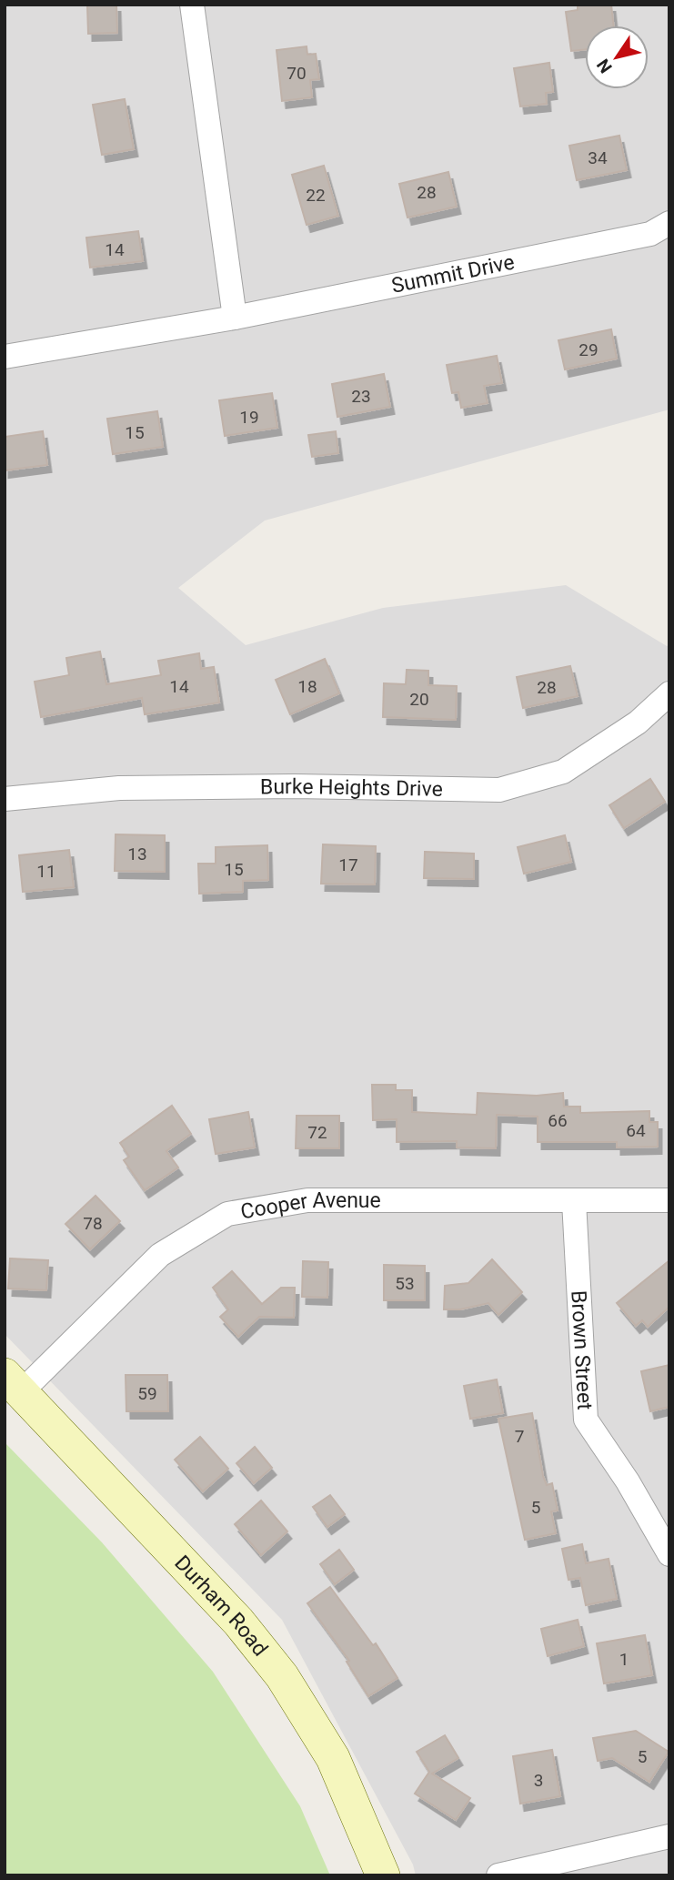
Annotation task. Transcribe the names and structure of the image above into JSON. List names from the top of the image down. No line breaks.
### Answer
{"streets":{"main road":["Durham Road"],"street":["Summit Drive","Burke Heights Drive","Cooper Avenue","Brown Street"]},"crossings":[["Cooper Avenue","Brown Street"],["Cooper Avenue","Durham Road"]],"house_numbers":["70","34","28","22","14","29","23","19","15","14","18","28","20","13","17","15","11","66","64","72","78","53","59","7","5","1","5","3"],"north":"bottom left"}
